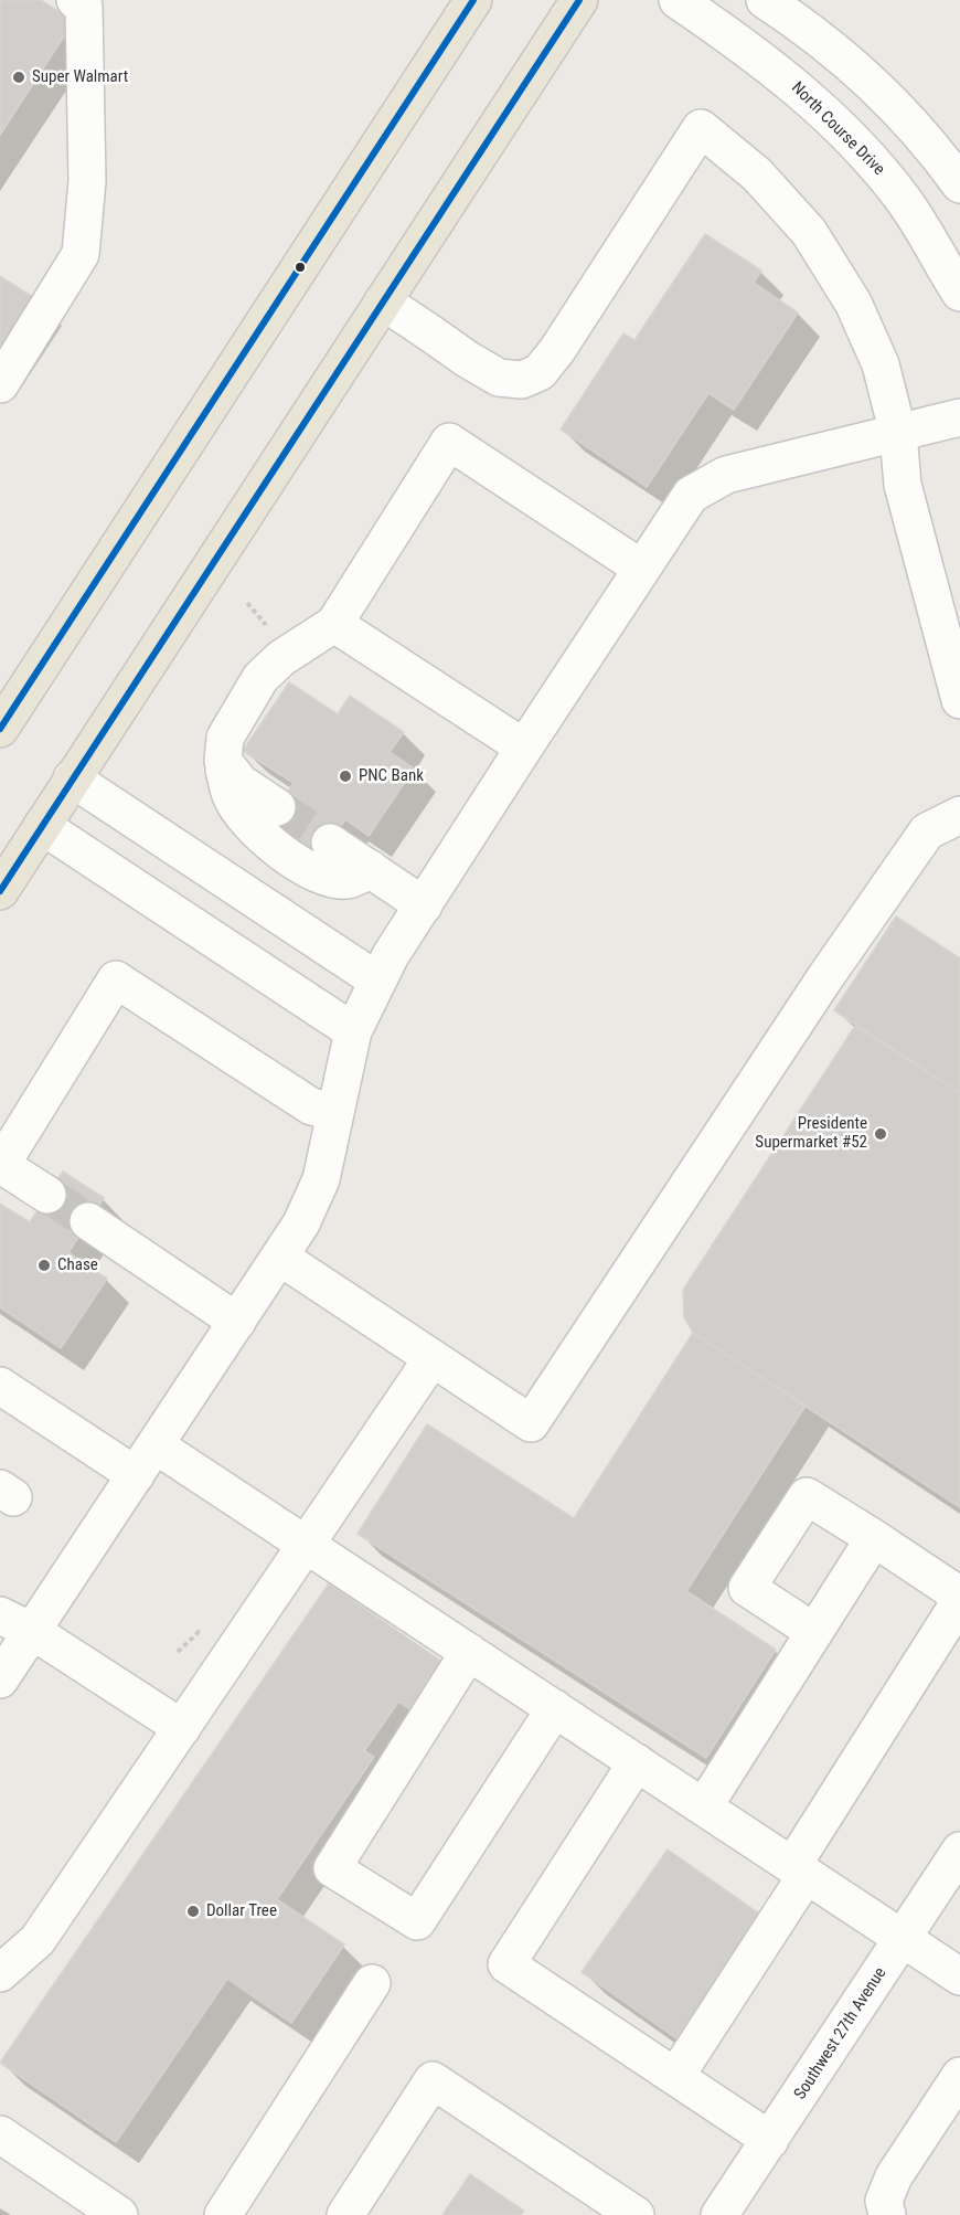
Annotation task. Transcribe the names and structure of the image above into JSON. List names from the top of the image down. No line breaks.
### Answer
{"streets":{"street":["North Course Drive","Southwest 27th Avenue"]},"places":["Super Walmart","PNC Bank","Presidente Supermarket #52","Chase","Dollar Tree"]}
